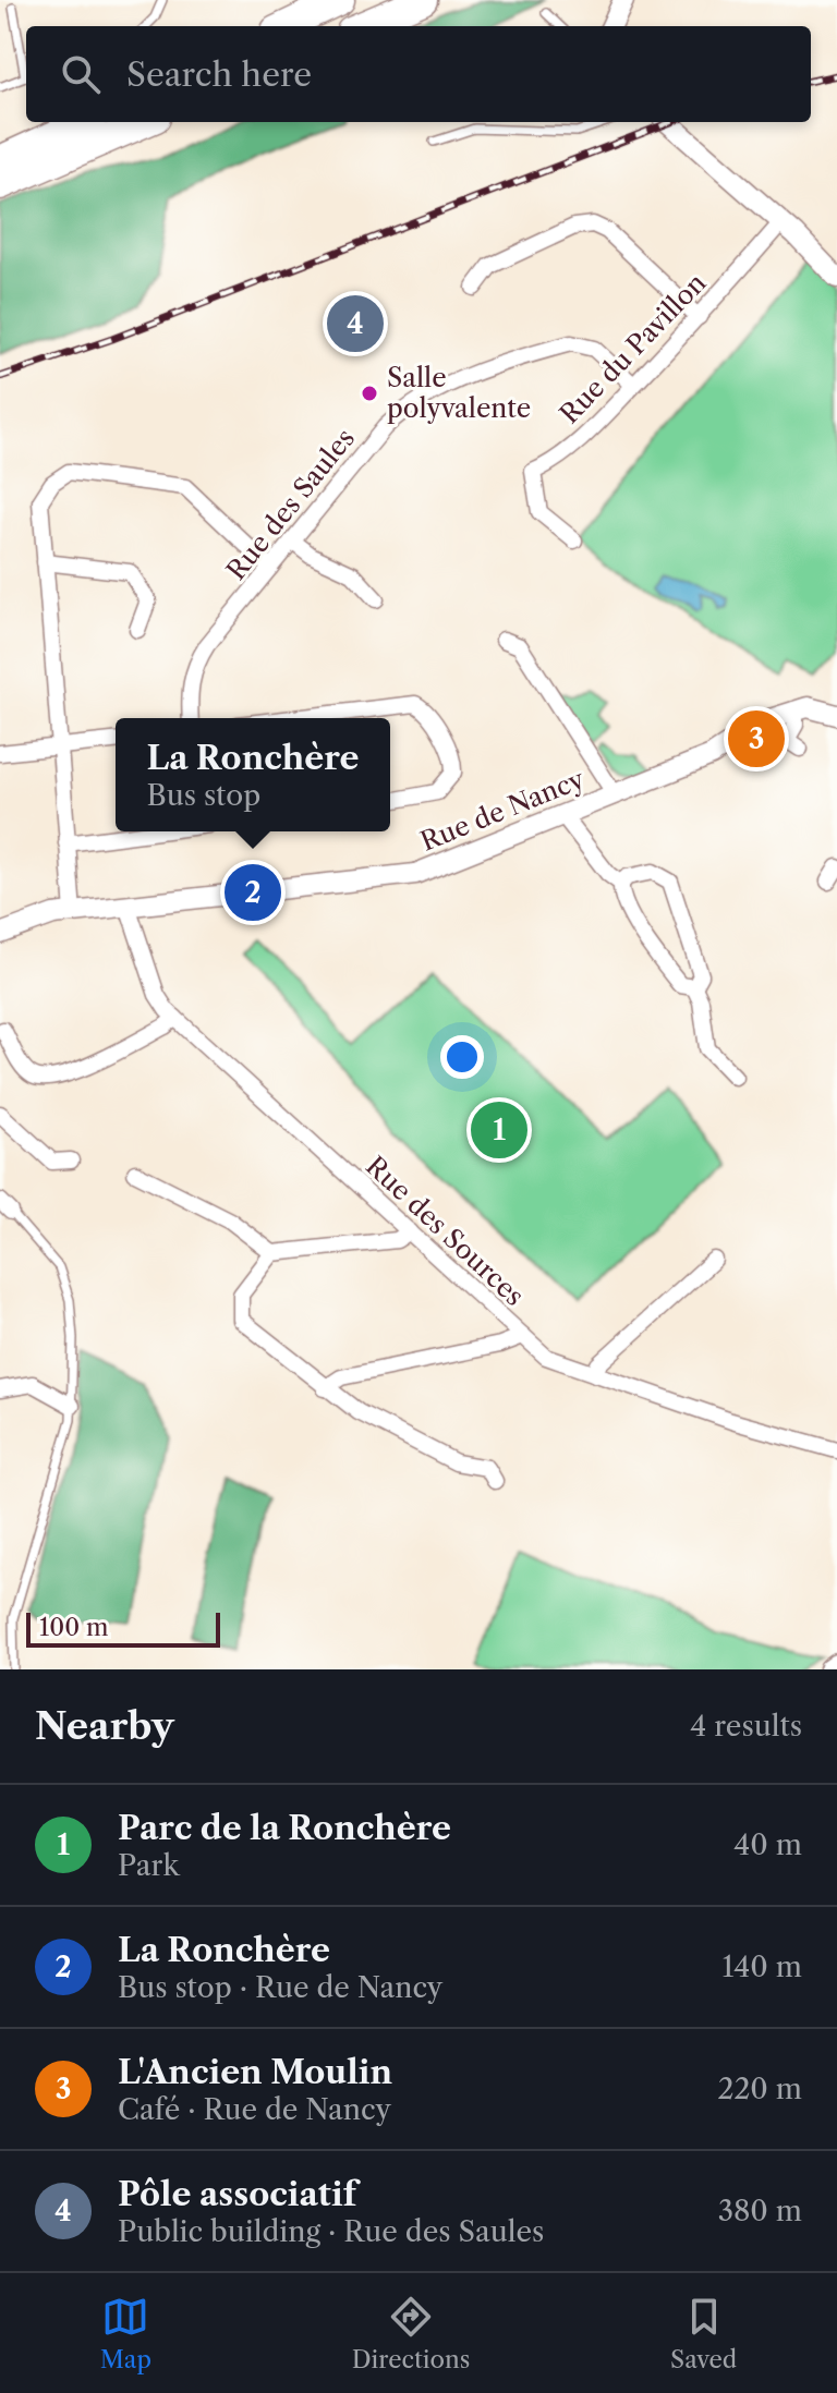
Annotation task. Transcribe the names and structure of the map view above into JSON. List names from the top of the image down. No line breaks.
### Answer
{"streets":{"street":["Rue du Pavillon","Rue des Saules","Rue de Nancy","Rue des Sources"]},"crossings":[["Rue du Pavillon","Rue des Saules"],["Rue de Nancy","Rue des Sources"]],"places":["Salle polyvalente"],"scale_bar":"100 m","page":{"search":"Search here","pins":["4","3","2","1"],"popup":["La Ronchère","Bus stop"],"scale":"100 m","heading":["Nearby","4 results"],"list":[{"mark":"1","name":"Parc de la Ronchère","note":"Park","value":"40 m"},{"mark":"2","name":"La Ronchère","note":"Bus stop · Rue de Nancy","value":"140 m"},{"mark":"3","name":"L'Ancien Moulin","note":"Café · Rue de Nancy","value":"220 m"},{"mark":"4","name":"Pôle associatif","note":"Public building · Rue des Saules","value":"380 m"}],"nav":["Map","Directions","Saved"]}}
